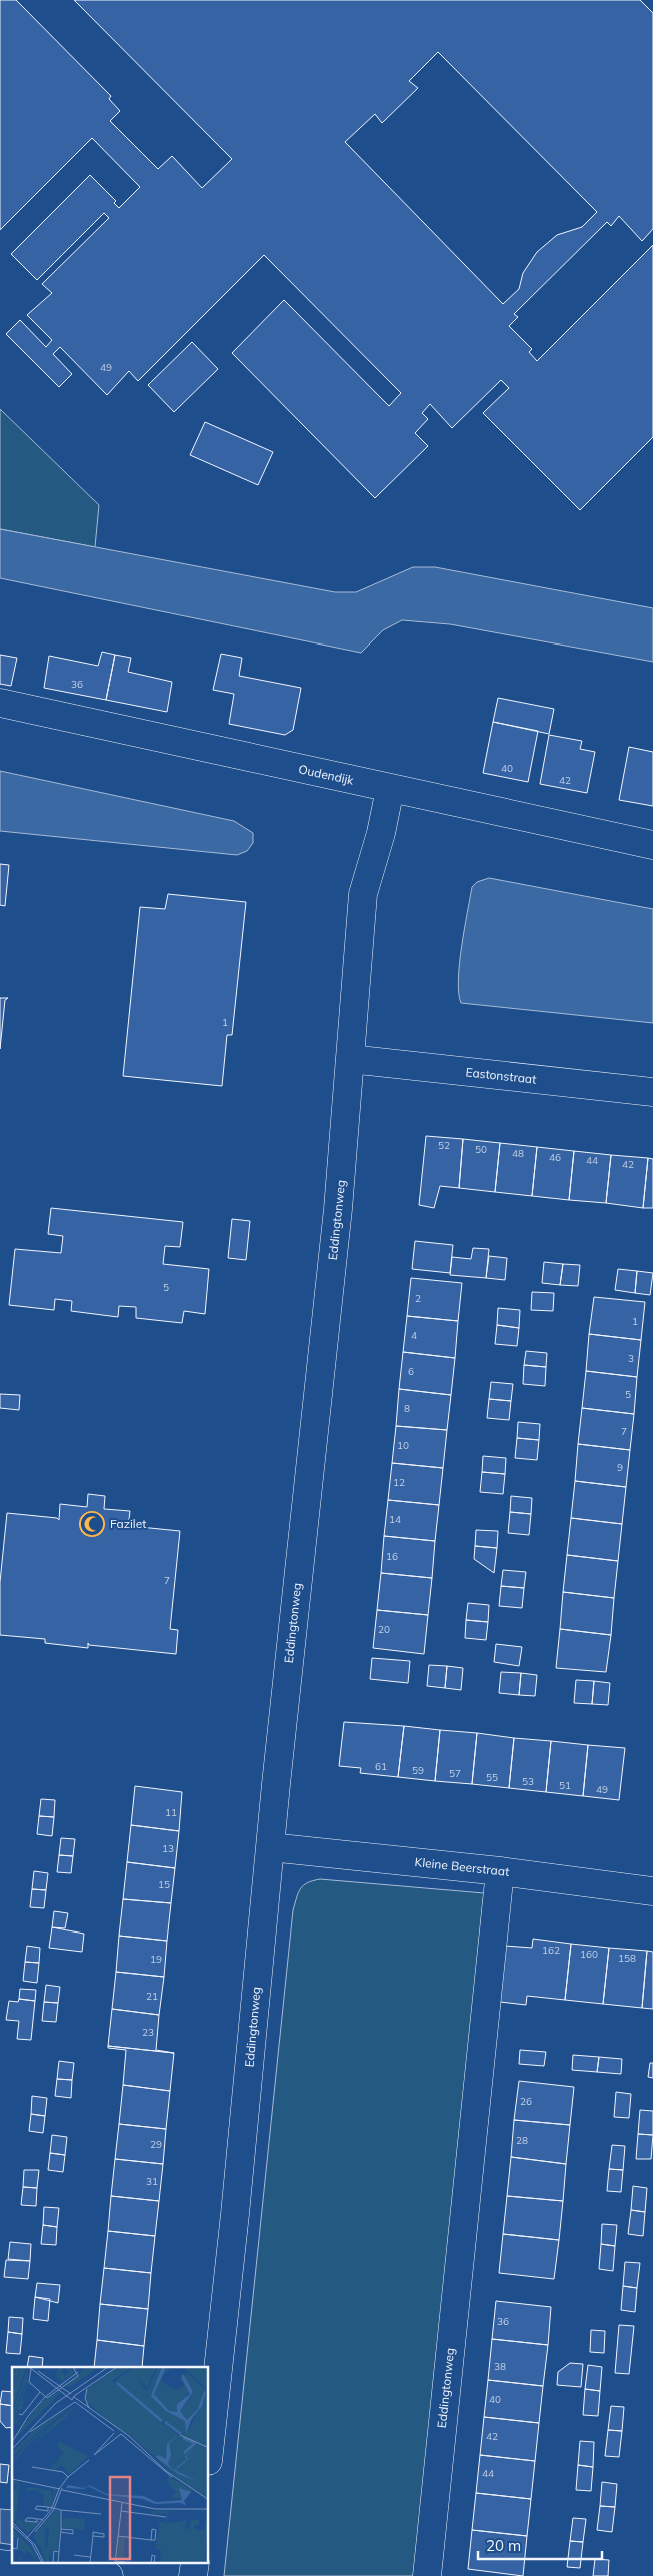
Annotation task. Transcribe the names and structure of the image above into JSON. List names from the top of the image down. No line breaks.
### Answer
{"streets":{"street":["Oudendijk","Eastonstraat","Eddingtonweg","Kleine Beerstraat"]},"crossings":[["Oudendijk","Eddingtonweg"],["Eastonstraat","Eddingtonweg"],["Eddingtonweg","Kleine Beerstraat"]],"places":{"mosque":["Fazilet"]},"house_numbers":["49","36","40","42","1","52","50","48","46","44","42","5","2","1","4","3","6","5","8","7","10","9","12","14","16","7","20","61","59","57","55","53","51","49","11","13","15","162","160","158","19","21","23","26","28","29","31","36","38","40","42","44"],"scale_bar":"20 m"}
